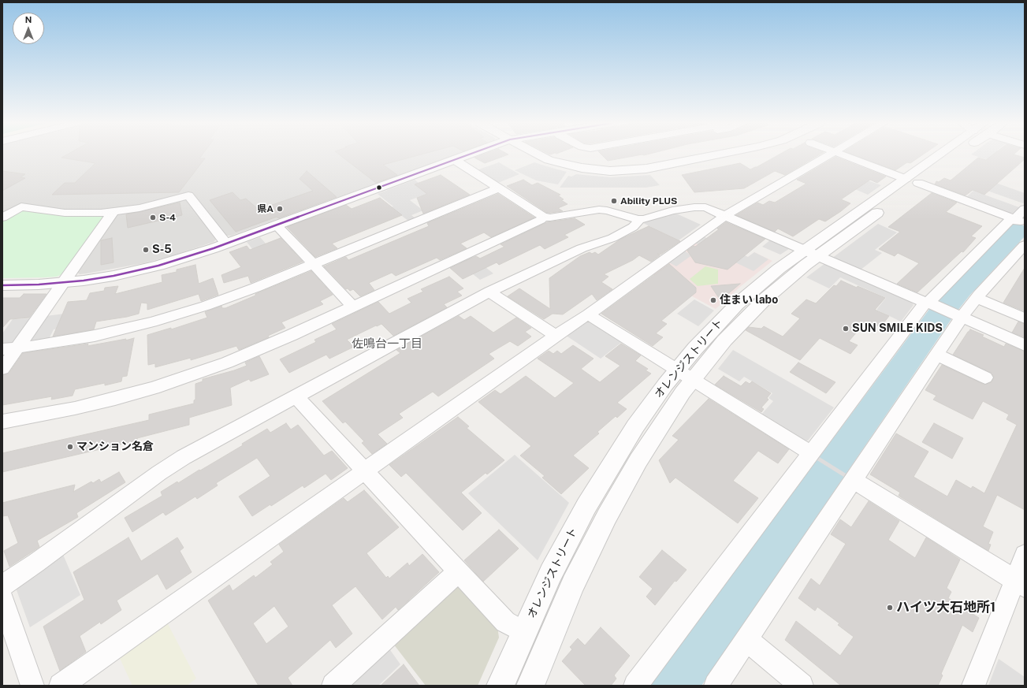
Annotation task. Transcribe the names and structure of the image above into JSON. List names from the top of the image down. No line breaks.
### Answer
{"streets":{"street":["オレンジストリート"]},"districts":["佐鳴台一丁目"],"places":["Ability PLUS","県A","S-4","S-5","住まい labo","SUN SMILE KIDS","マンション名倉","ハイツ大石地所1"],"north":"top"}
